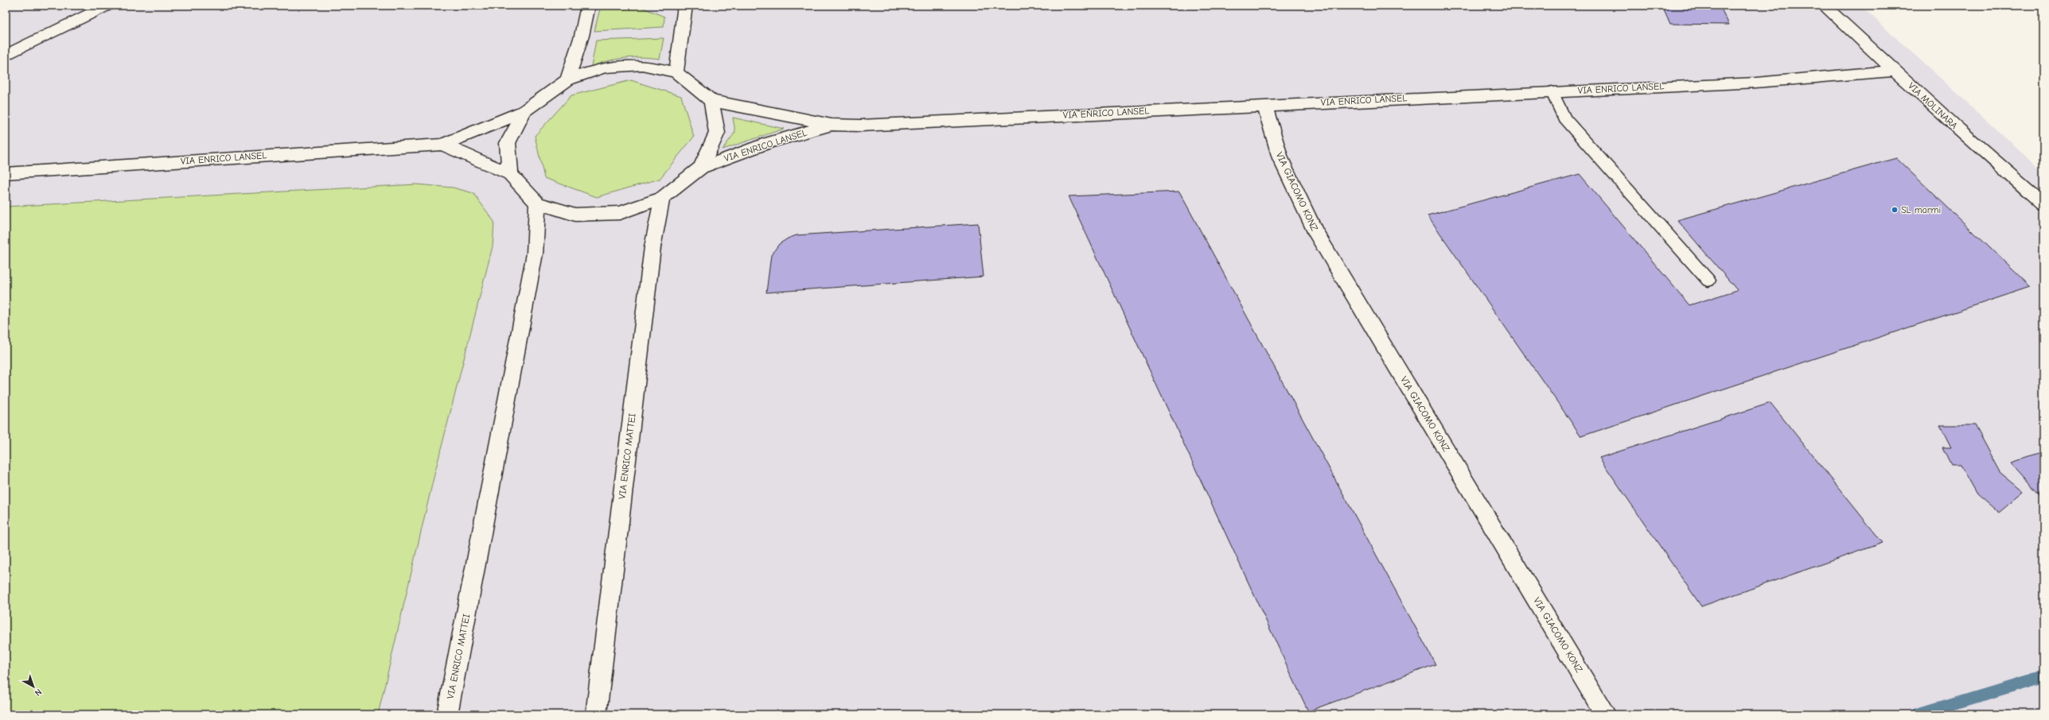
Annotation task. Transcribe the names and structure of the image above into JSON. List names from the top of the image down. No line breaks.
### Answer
{"streets":{"street":["VIA ENRICO LANSEL","VIA MOLINARA","VIA GIACOMO KONZ","VIA ENRICO MATTEI"]},"crossings":[["VIA ENRICO LANSEL","VIA MOLINARA"],["VIA ENRICO LANSEL","VIA GIACOMO KONZ"]],"places":["SL marmi"],"north":"bottom right"}
